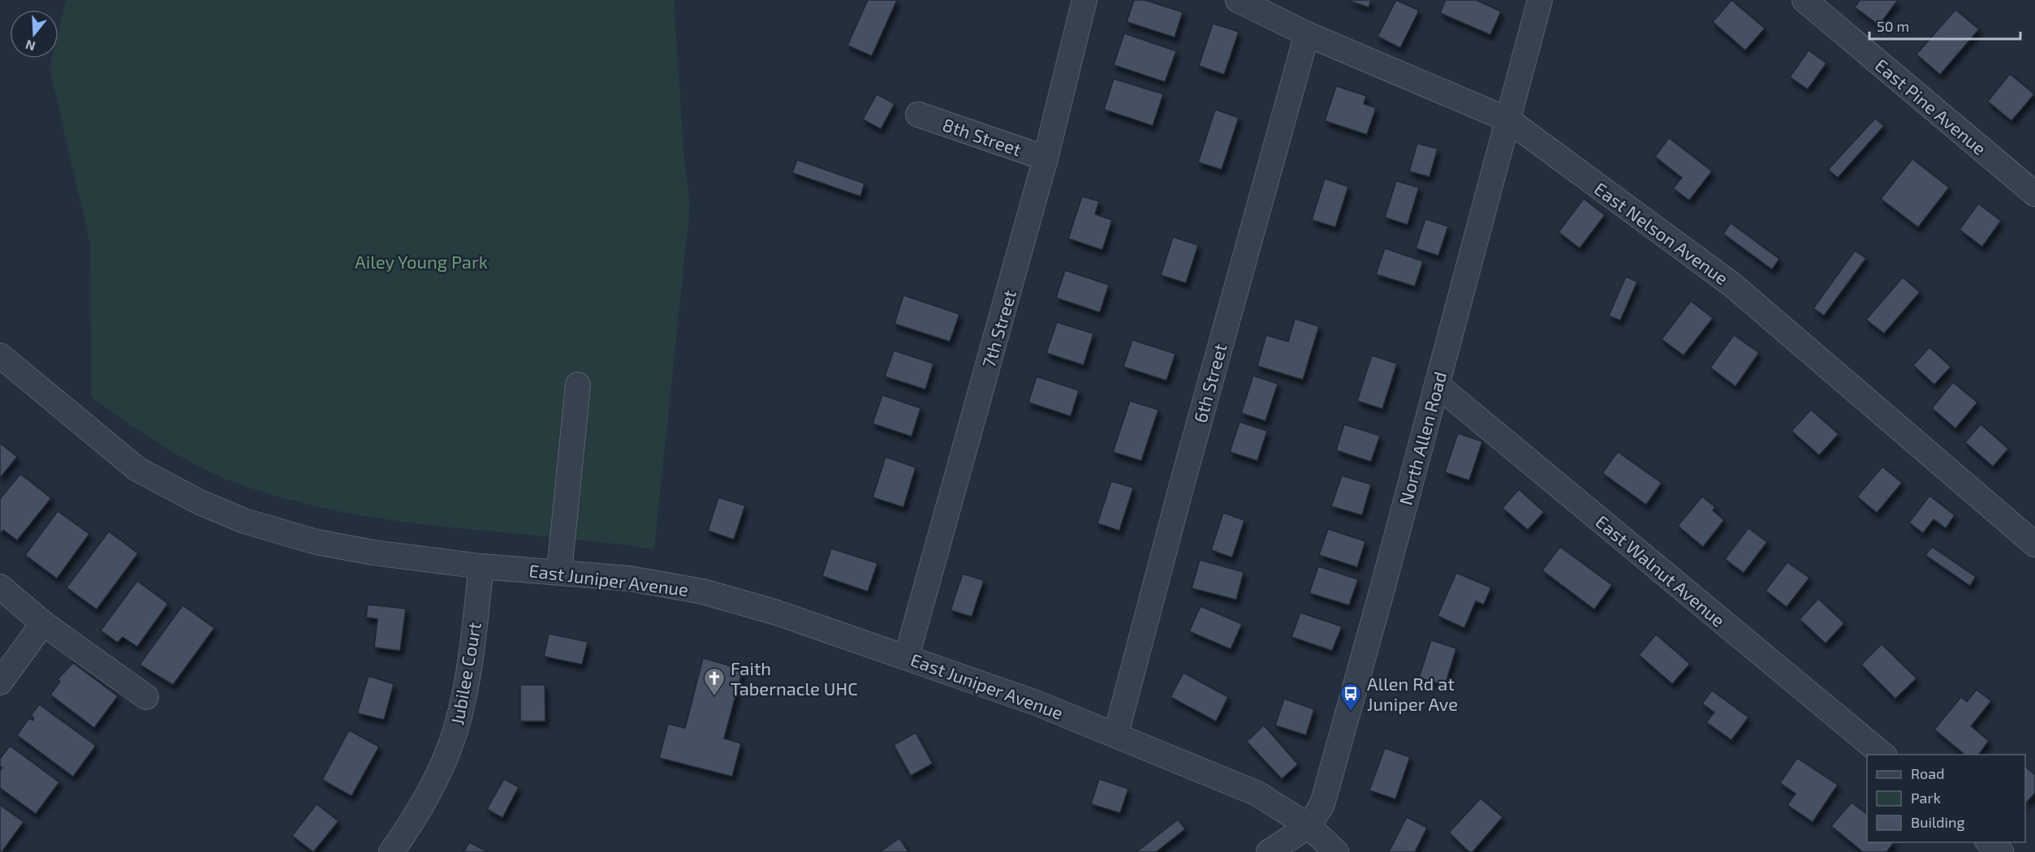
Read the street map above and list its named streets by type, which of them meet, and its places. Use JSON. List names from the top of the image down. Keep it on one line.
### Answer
{"streets":{"street":["East Pine Avenue","8th Street","East Nelson Avenue","7th Street","6th Street","North Allen Road","East Walnut Avenue","East Juniper Avenue","Jubilee Court"]},"crossings":[["8th Street","7th Street"],["East Nelson Avenue","6th Street"],["East Nelson Avenue","North Allen Road"],["7th Street","East Juniper Avenue"],["6th Street","East Juniper Avenue"],["North Allen Road","East Walnut Avenue"],["North Allen Road","East Juniper Avenue"],["East Juniper Avenue","Jubilee Court"]],"parks":["Ailey Young Park"],"places":{"church":["Faith Tabernacle UHC"],"bus stop":["Allen Rd at Juniper Ave"]},"legend":["Road","Park","Building"],"scale_bar":"50 m","north":"bottom"}
